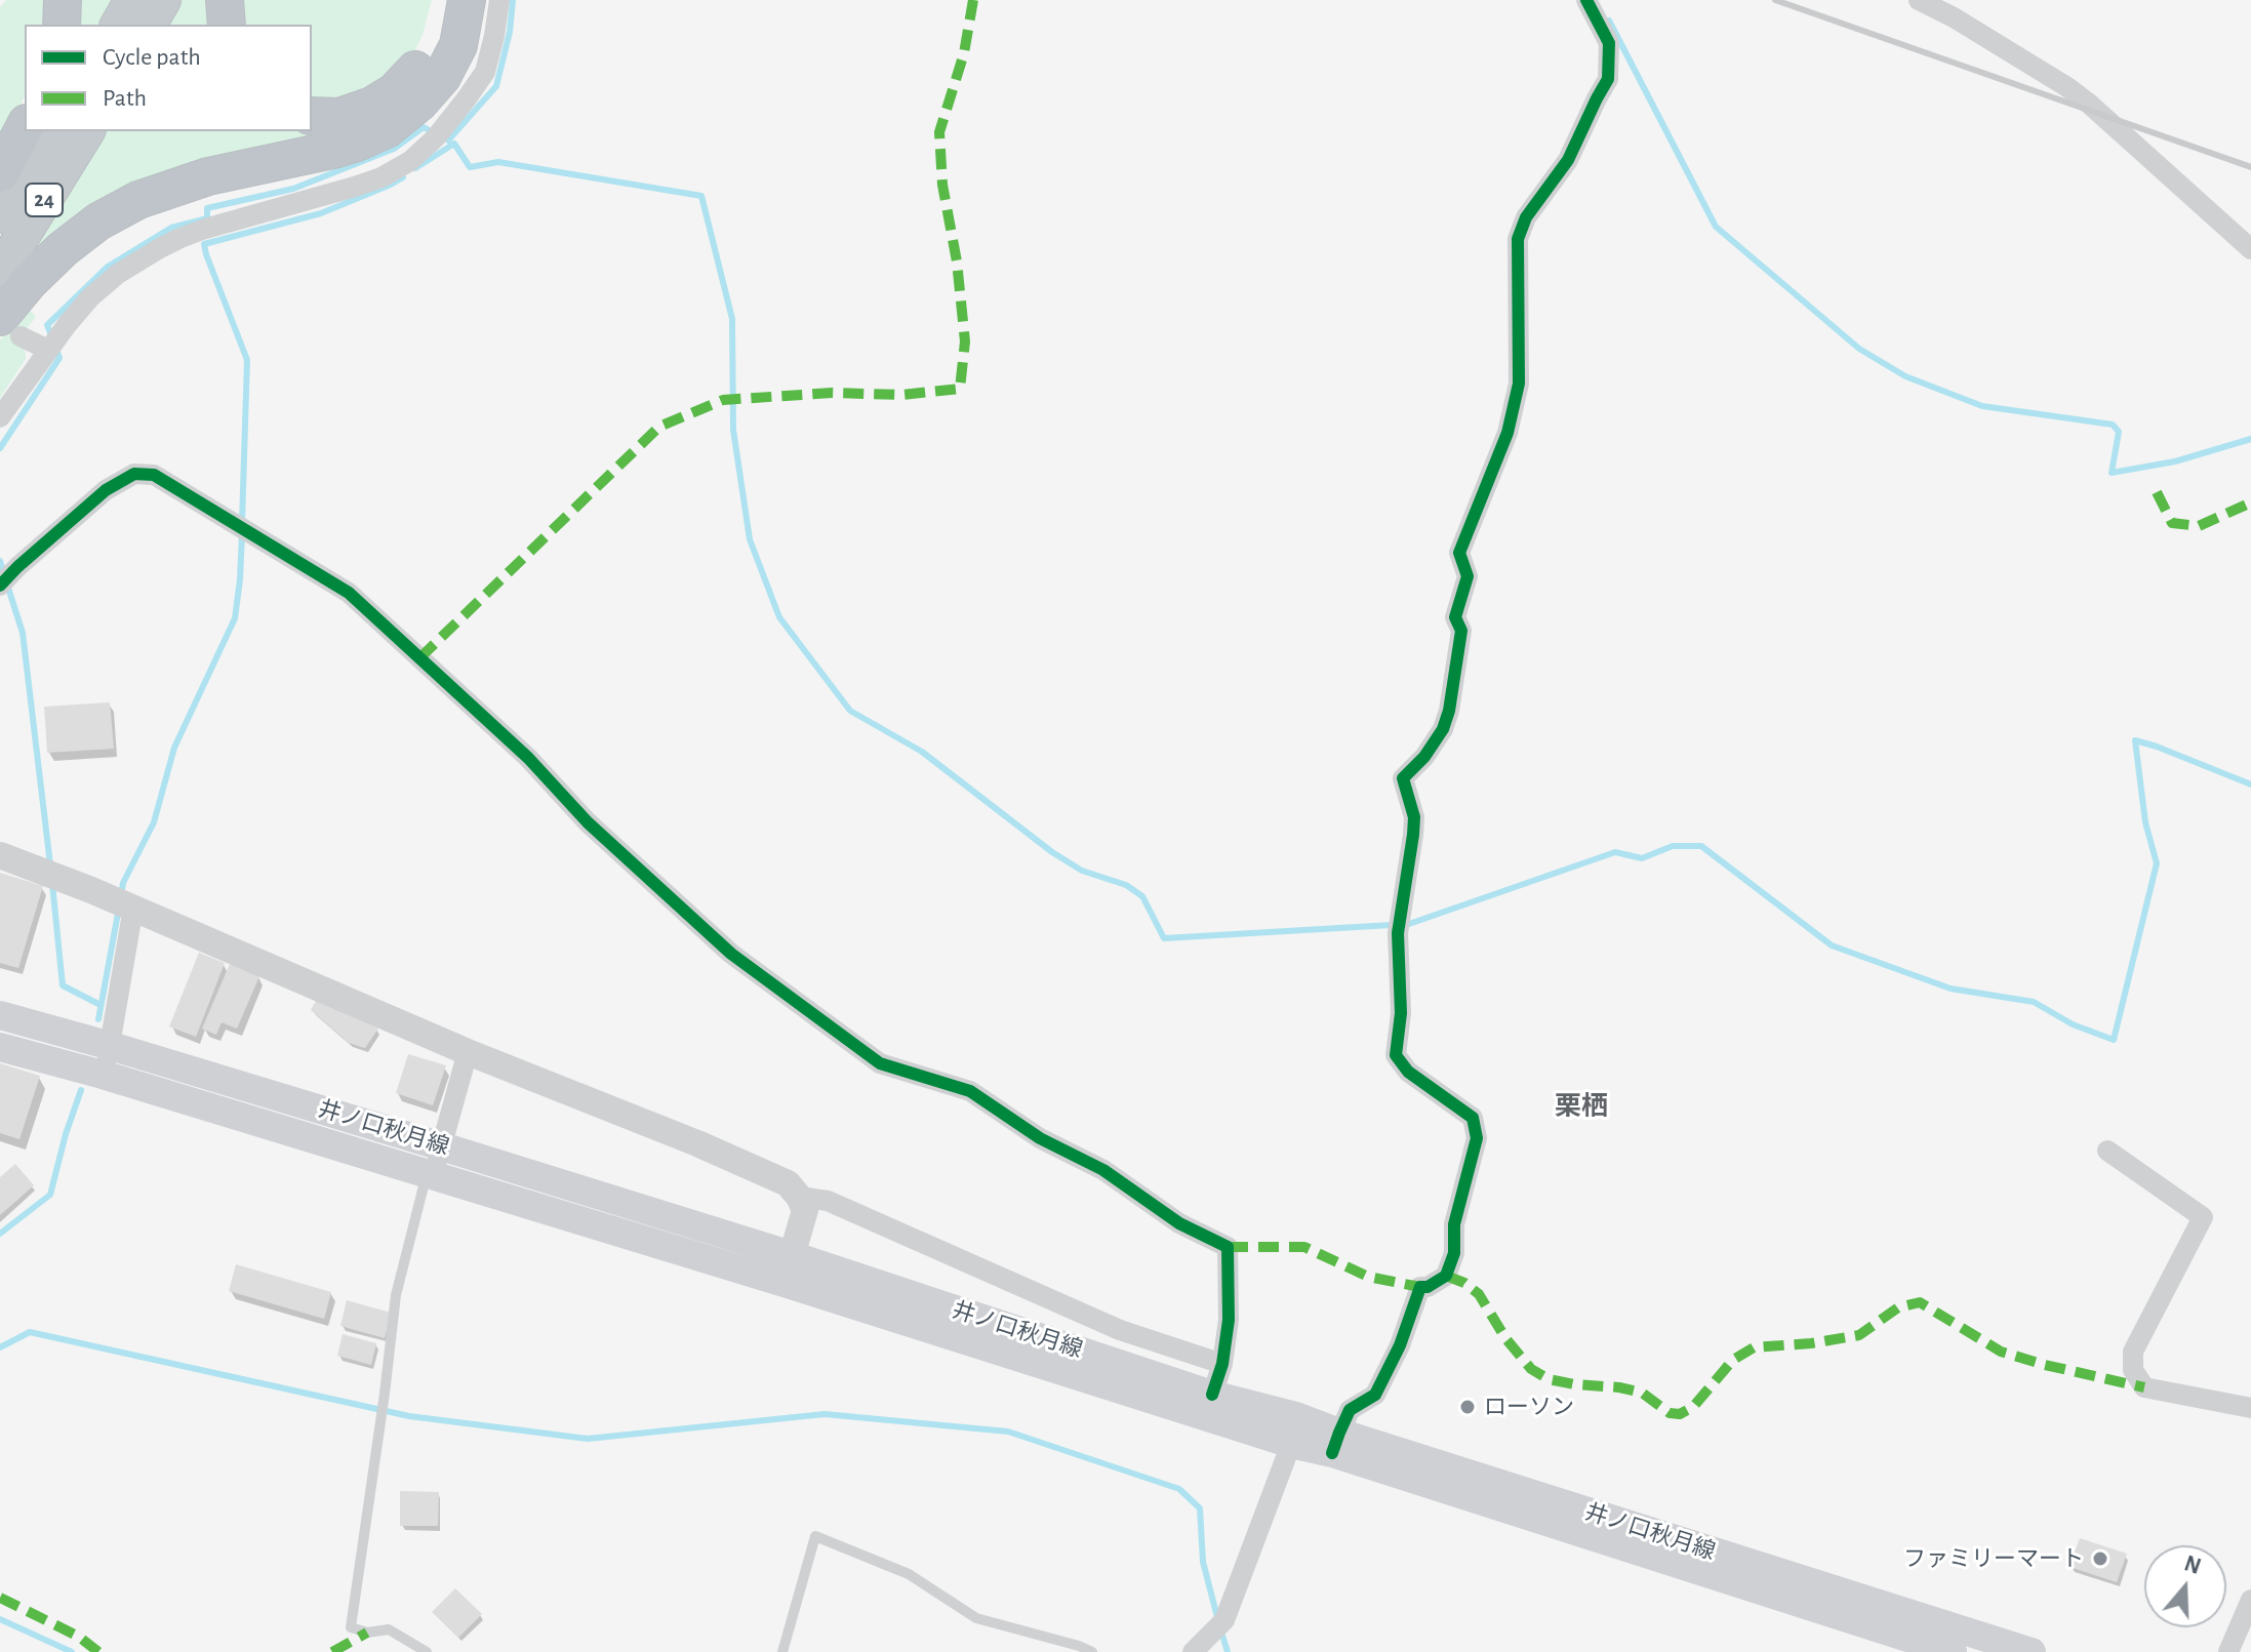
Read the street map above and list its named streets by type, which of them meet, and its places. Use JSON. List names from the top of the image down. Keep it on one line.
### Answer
{"streets":{"highway":["24"],"main road":["井ノ口秋月線"]},"districts":["栗栖"],"places":["ローソン","ファミリーマート"],"legend":["Cycle path","Path"],"north":"top"}
